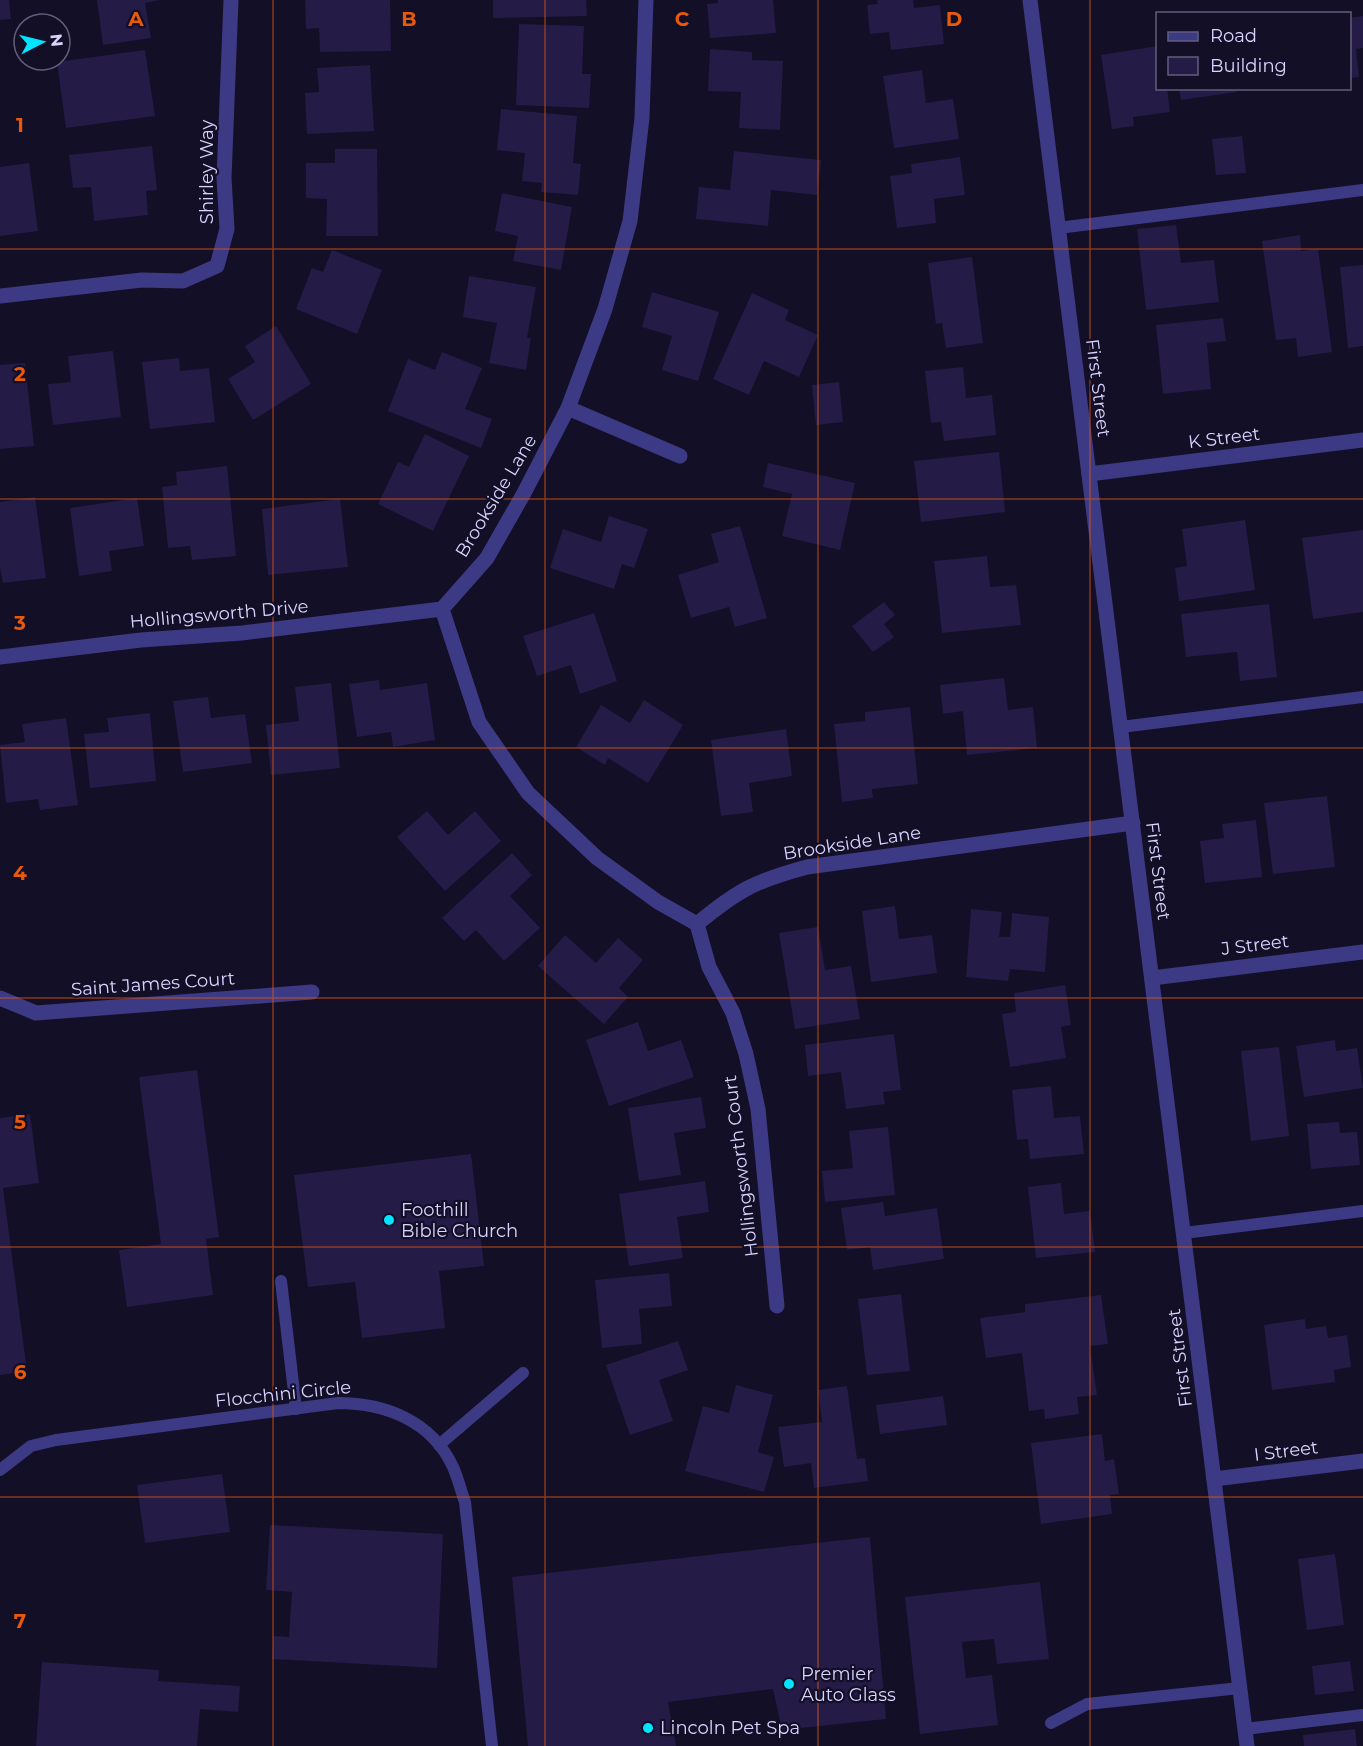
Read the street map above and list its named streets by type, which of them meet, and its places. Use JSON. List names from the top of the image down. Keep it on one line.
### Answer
{"streets":{"street":["Shirley Way","First Street","K Street","Brookside Lane","Hollingsworth Drive","J Street","Saint James Court","Hollingsworth Court","I Street"],"lane":["Flocchini Circle"]},"crossings":[["First Street","K Street"],["First Street","Brookside Lane"],["First Street","J Street"],["First Street","I Street"],["Brookside Lane","Hollingsworth Drive"],["Brookside Lane","Hollingsworth Court"]],"places":["Foothill Bible Church","Premier Auto Glass","Lincoln Pet Spa"],"legend":["Road","Building"],"north":"right","grid":{"columns":["A","B","C","D"],"rows":["1","2","3","4","5","6","7"]}}
